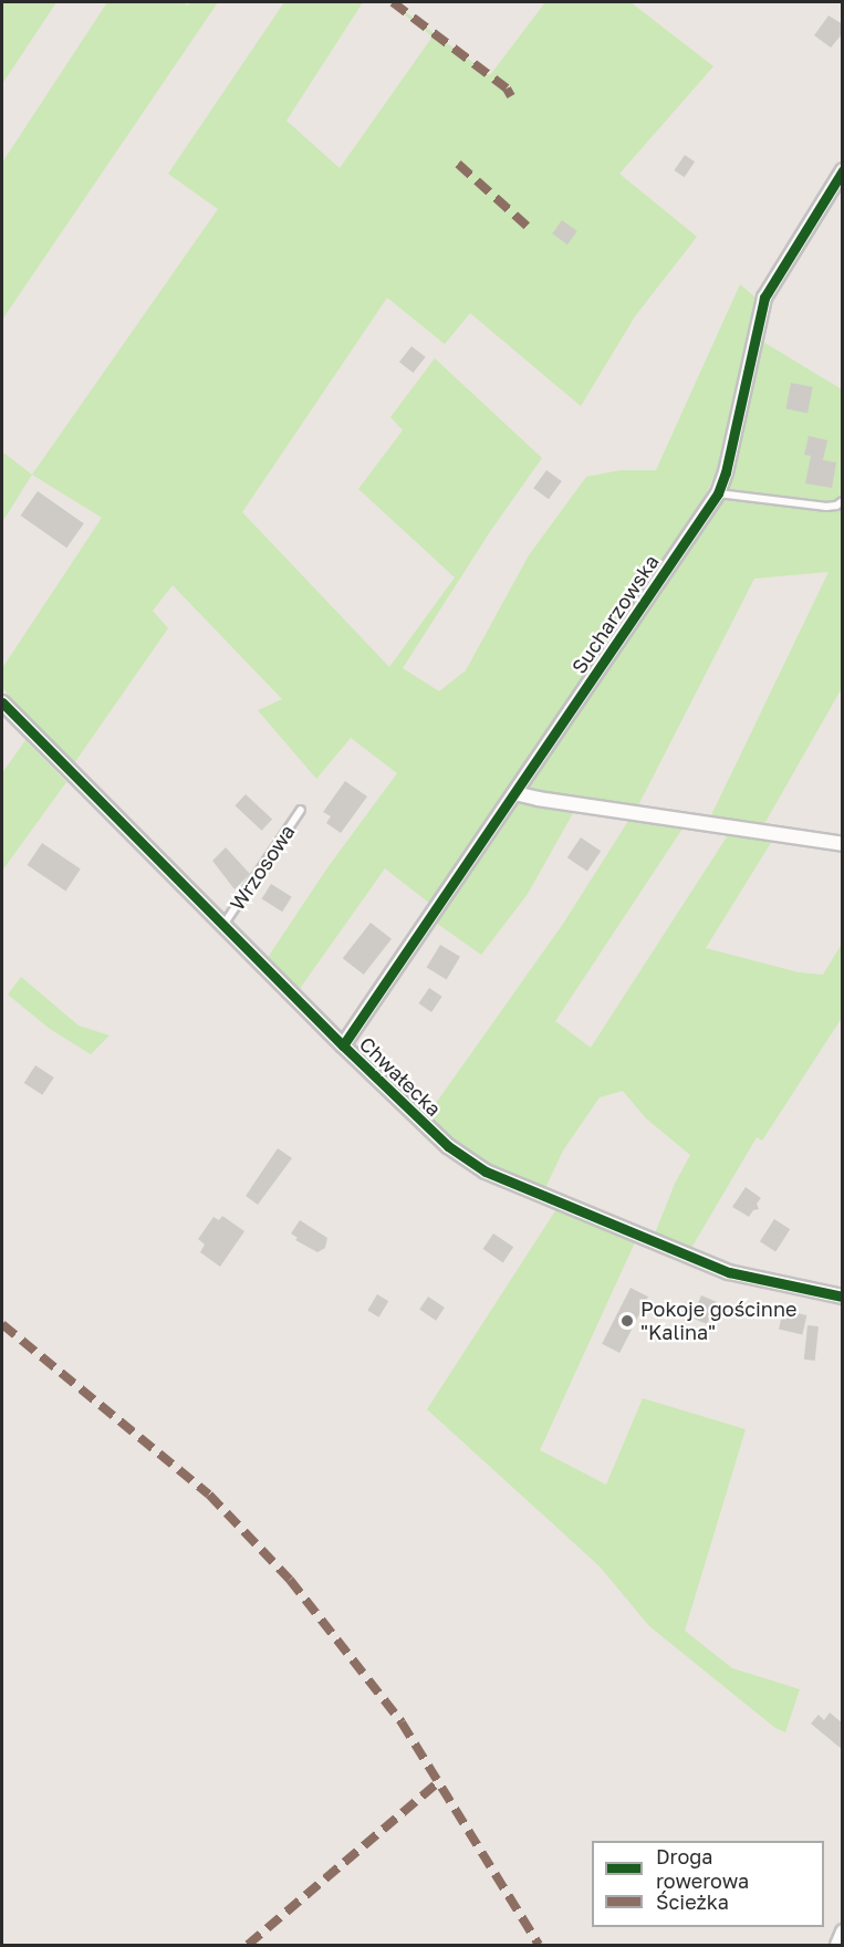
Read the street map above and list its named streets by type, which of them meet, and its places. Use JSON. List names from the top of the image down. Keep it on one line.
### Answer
{"streets":{"street":["Sucharzowska","Chwałecka"],"lane":["Wrzosowa"]},"crossings":[["Sucharzowska","Chwałecka"],["Wrzosowa","Chwałecka"]],"places":["Pokoje gościnne \"Kalina\""],"legend":["Droga rowerowa","Ścieżka"]}
